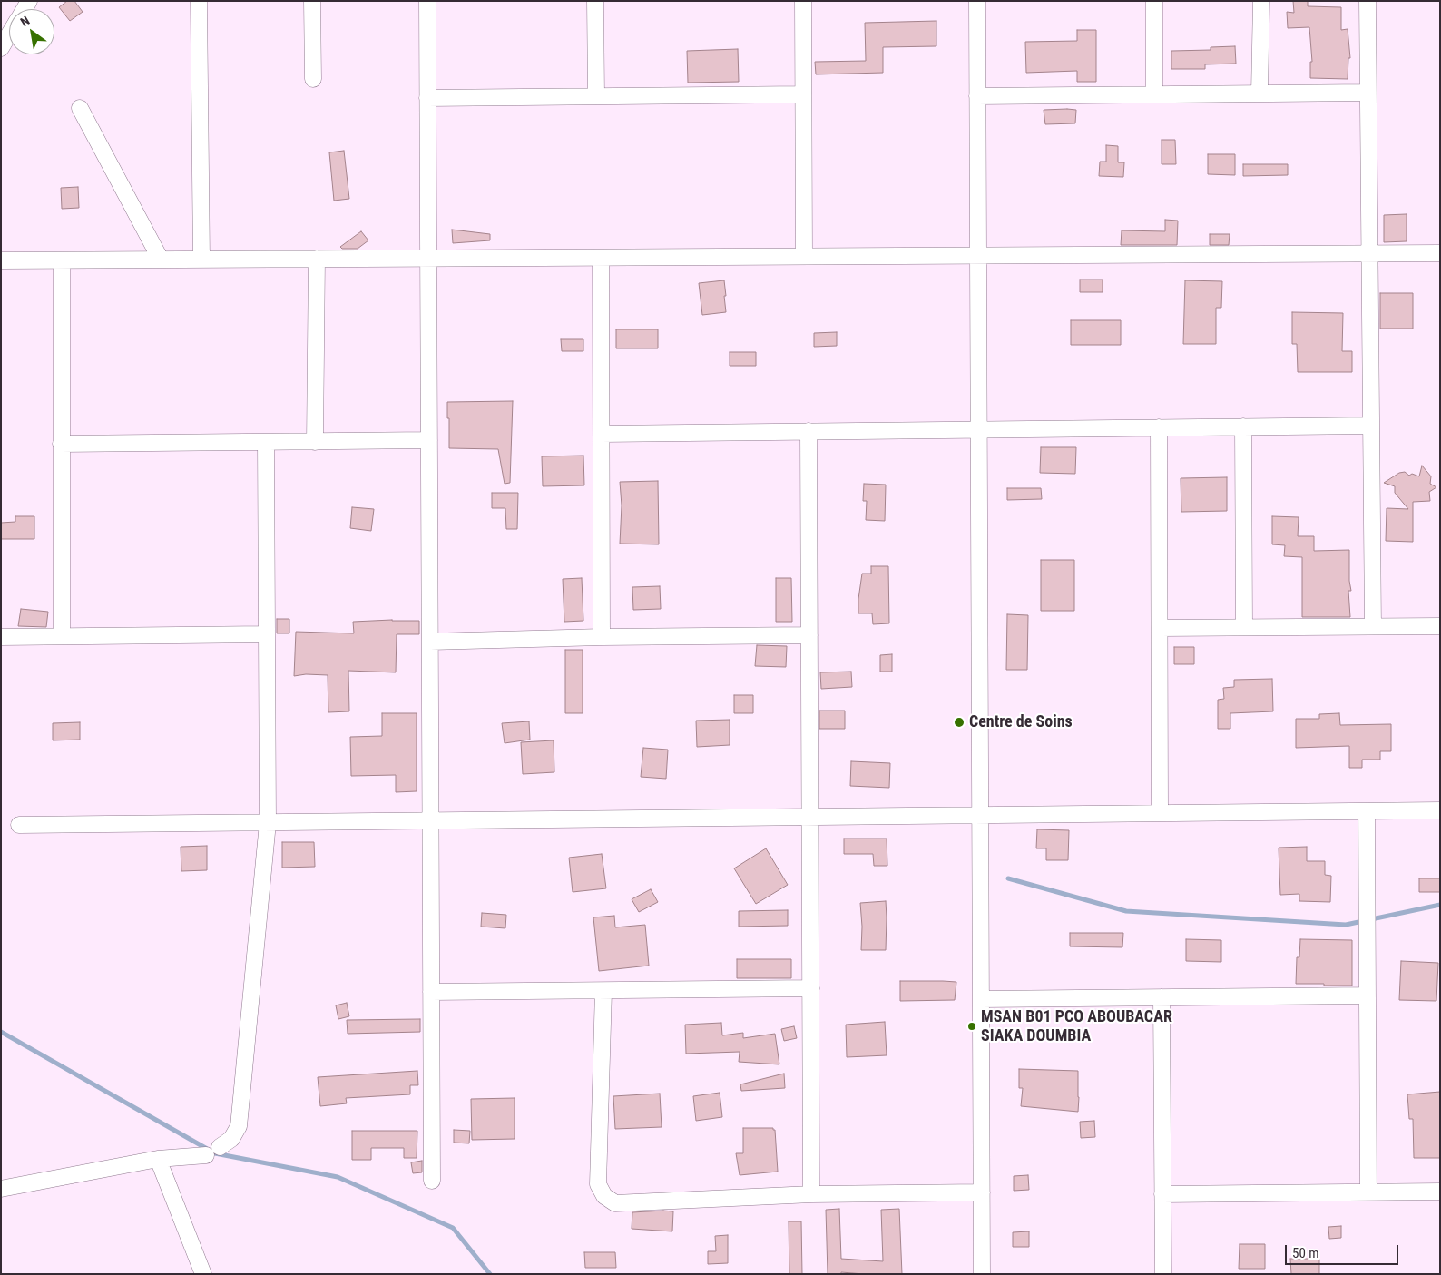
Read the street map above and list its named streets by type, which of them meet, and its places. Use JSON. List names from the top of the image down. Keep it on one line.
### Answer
{"places":["Centre de Soins","MSAN B01 PCO ABOUBACAR SIAKA DOUMBIA"],"scale_bar":"50 m","north":"top left"}
